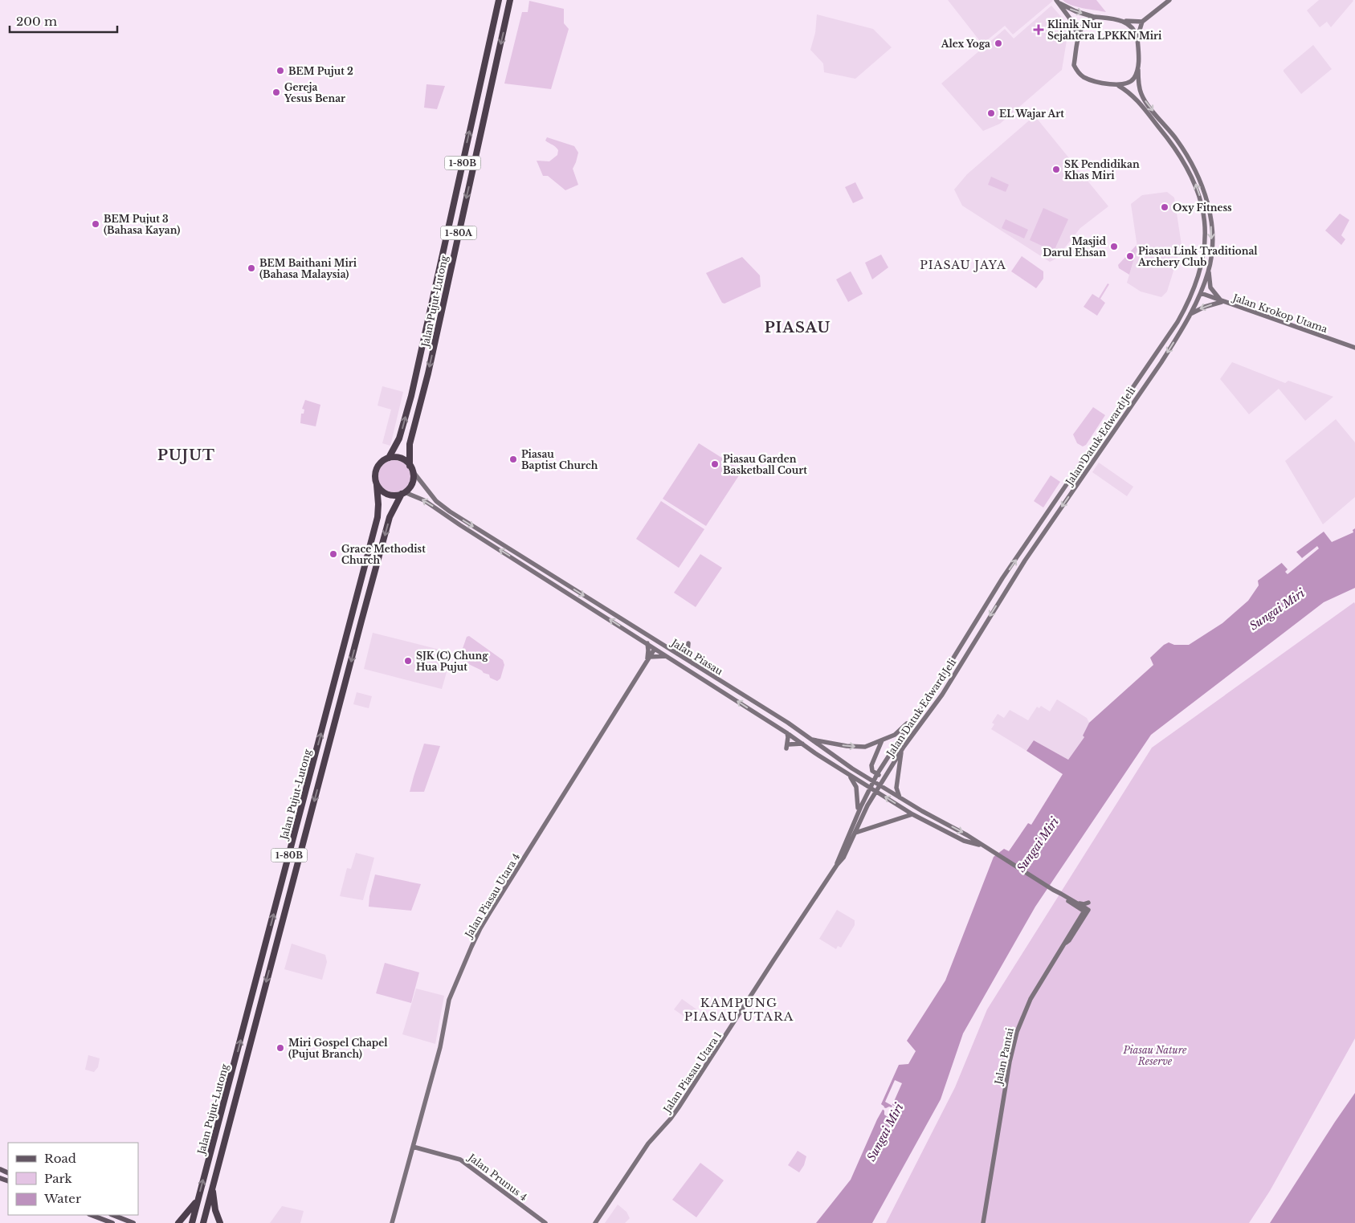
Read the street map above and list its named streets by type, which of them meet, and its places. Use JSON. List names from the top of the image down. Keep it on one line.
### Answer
{"streets":{"highway":["1-80B","1-80A","Jalan Pujut-Lutong"],"street":["Jalan Krokop Utama","Jalan Datuk Edward Jeli","Jalan Piasau","Jalan Piasau Utara 4","Jalan Pantai","Jalan Piasau Utara 1","Jalan Prunus 4"]},"crossings":[["Jalan Pujut-Lutong","Jalan Piasau"],["Jalan Krokop Utama","Jalan Datuk Edward Jeli"],["Jalan Datuk Edward Jeli","Jalan Piasau"],["Jalan Datuk Edward Jeli","Jalan Piasau Utara 1"],["Jalan Piasau","Jalan Piasau Utara 4"],["Jalan Piasau","Jalan Piasau Utara 1"],["Jalan Piasau Utara 4","Jalan Prunus 4"]],"districts":["PIASAU JAYA","PIASAU","PUJUT","KAMPUNG PIASAU UTARA"],"water":["Sungai Miri"],"parks":["Piasau Nature Reserve"],"places":{"health":["Klinik Nur Sejahtera LPKKN Miri"],"other":["Alex Yoga","BEM Pujut 2","Gereja Yesus Benar","EL Wajar Art","SK Pendidikan Khas Miri","Oxy Fitness","BEM Pujut 3 (Bahasa Kayan)","Masjid Darul Ehsan","Piasau Link Traditional Archery Club","BEM Baithani Miri (Bahasa Malaysia)","Piasau Baptist Church","Piasau Garden Basketball Court","Grace Methodist Church","SJK (C) Chung Hua Pujut","Miri Gospel Chapel (Pujut Branch)"]},"legend":["Road","Park","Water"],"scale_bar":"200 m"}
